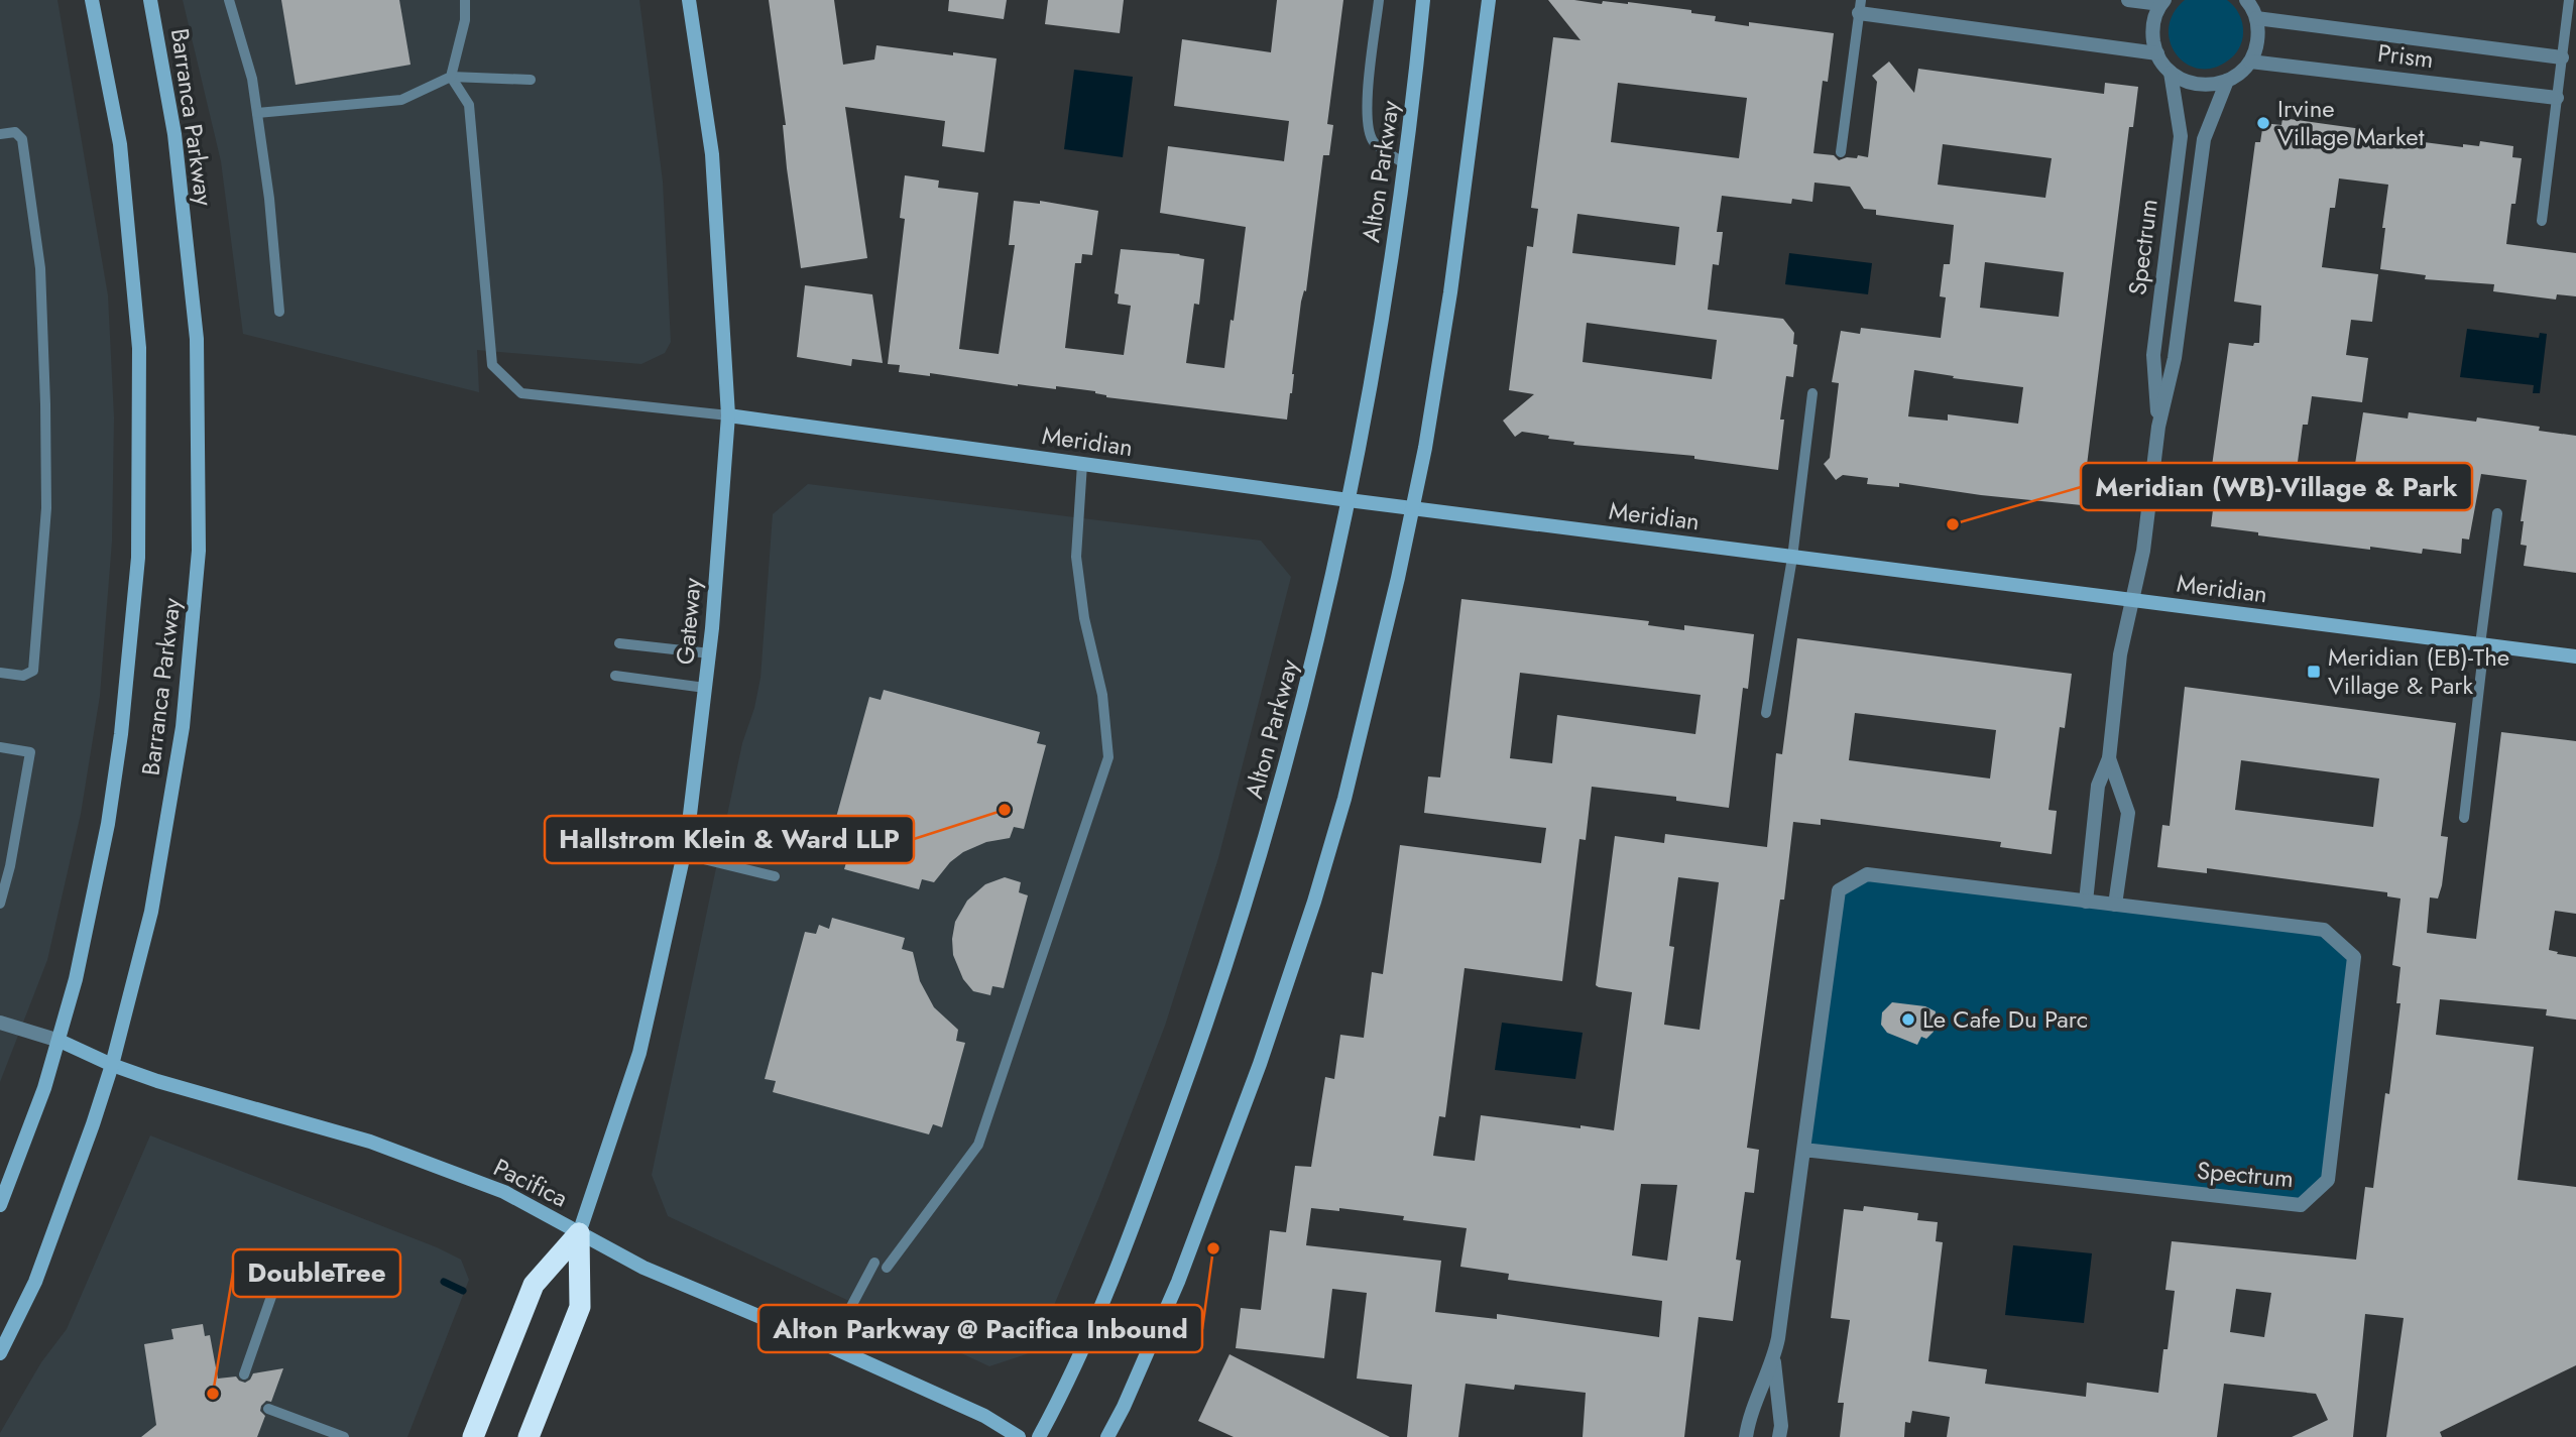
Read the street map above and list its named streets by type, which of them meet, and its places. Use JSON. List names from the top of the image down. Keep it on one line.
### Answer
{"streets":{"main road":["Barranca Parkway","Alton Parkway","Meridian","Gateway","Pacifica"],"street":["Prism","Spectrum"]},"crossings":[["Barranca Parkway","Pacifica"],["Alton Parkway","Meridian"],["Spectrum","Meridian"],["Meridian","Gateway"],["Gateway","Pacifica"]],"places":{"other":["Irvine Village Market","Meridian (WB)-Village & Park","Hallstrom Klein & Ward LLP","Le Cafe Du Parc","Alton Parkway @ Pacifica Inbound","DoubleTree"],"transit":["Meridian (EB)-The Village & Park"]}}
